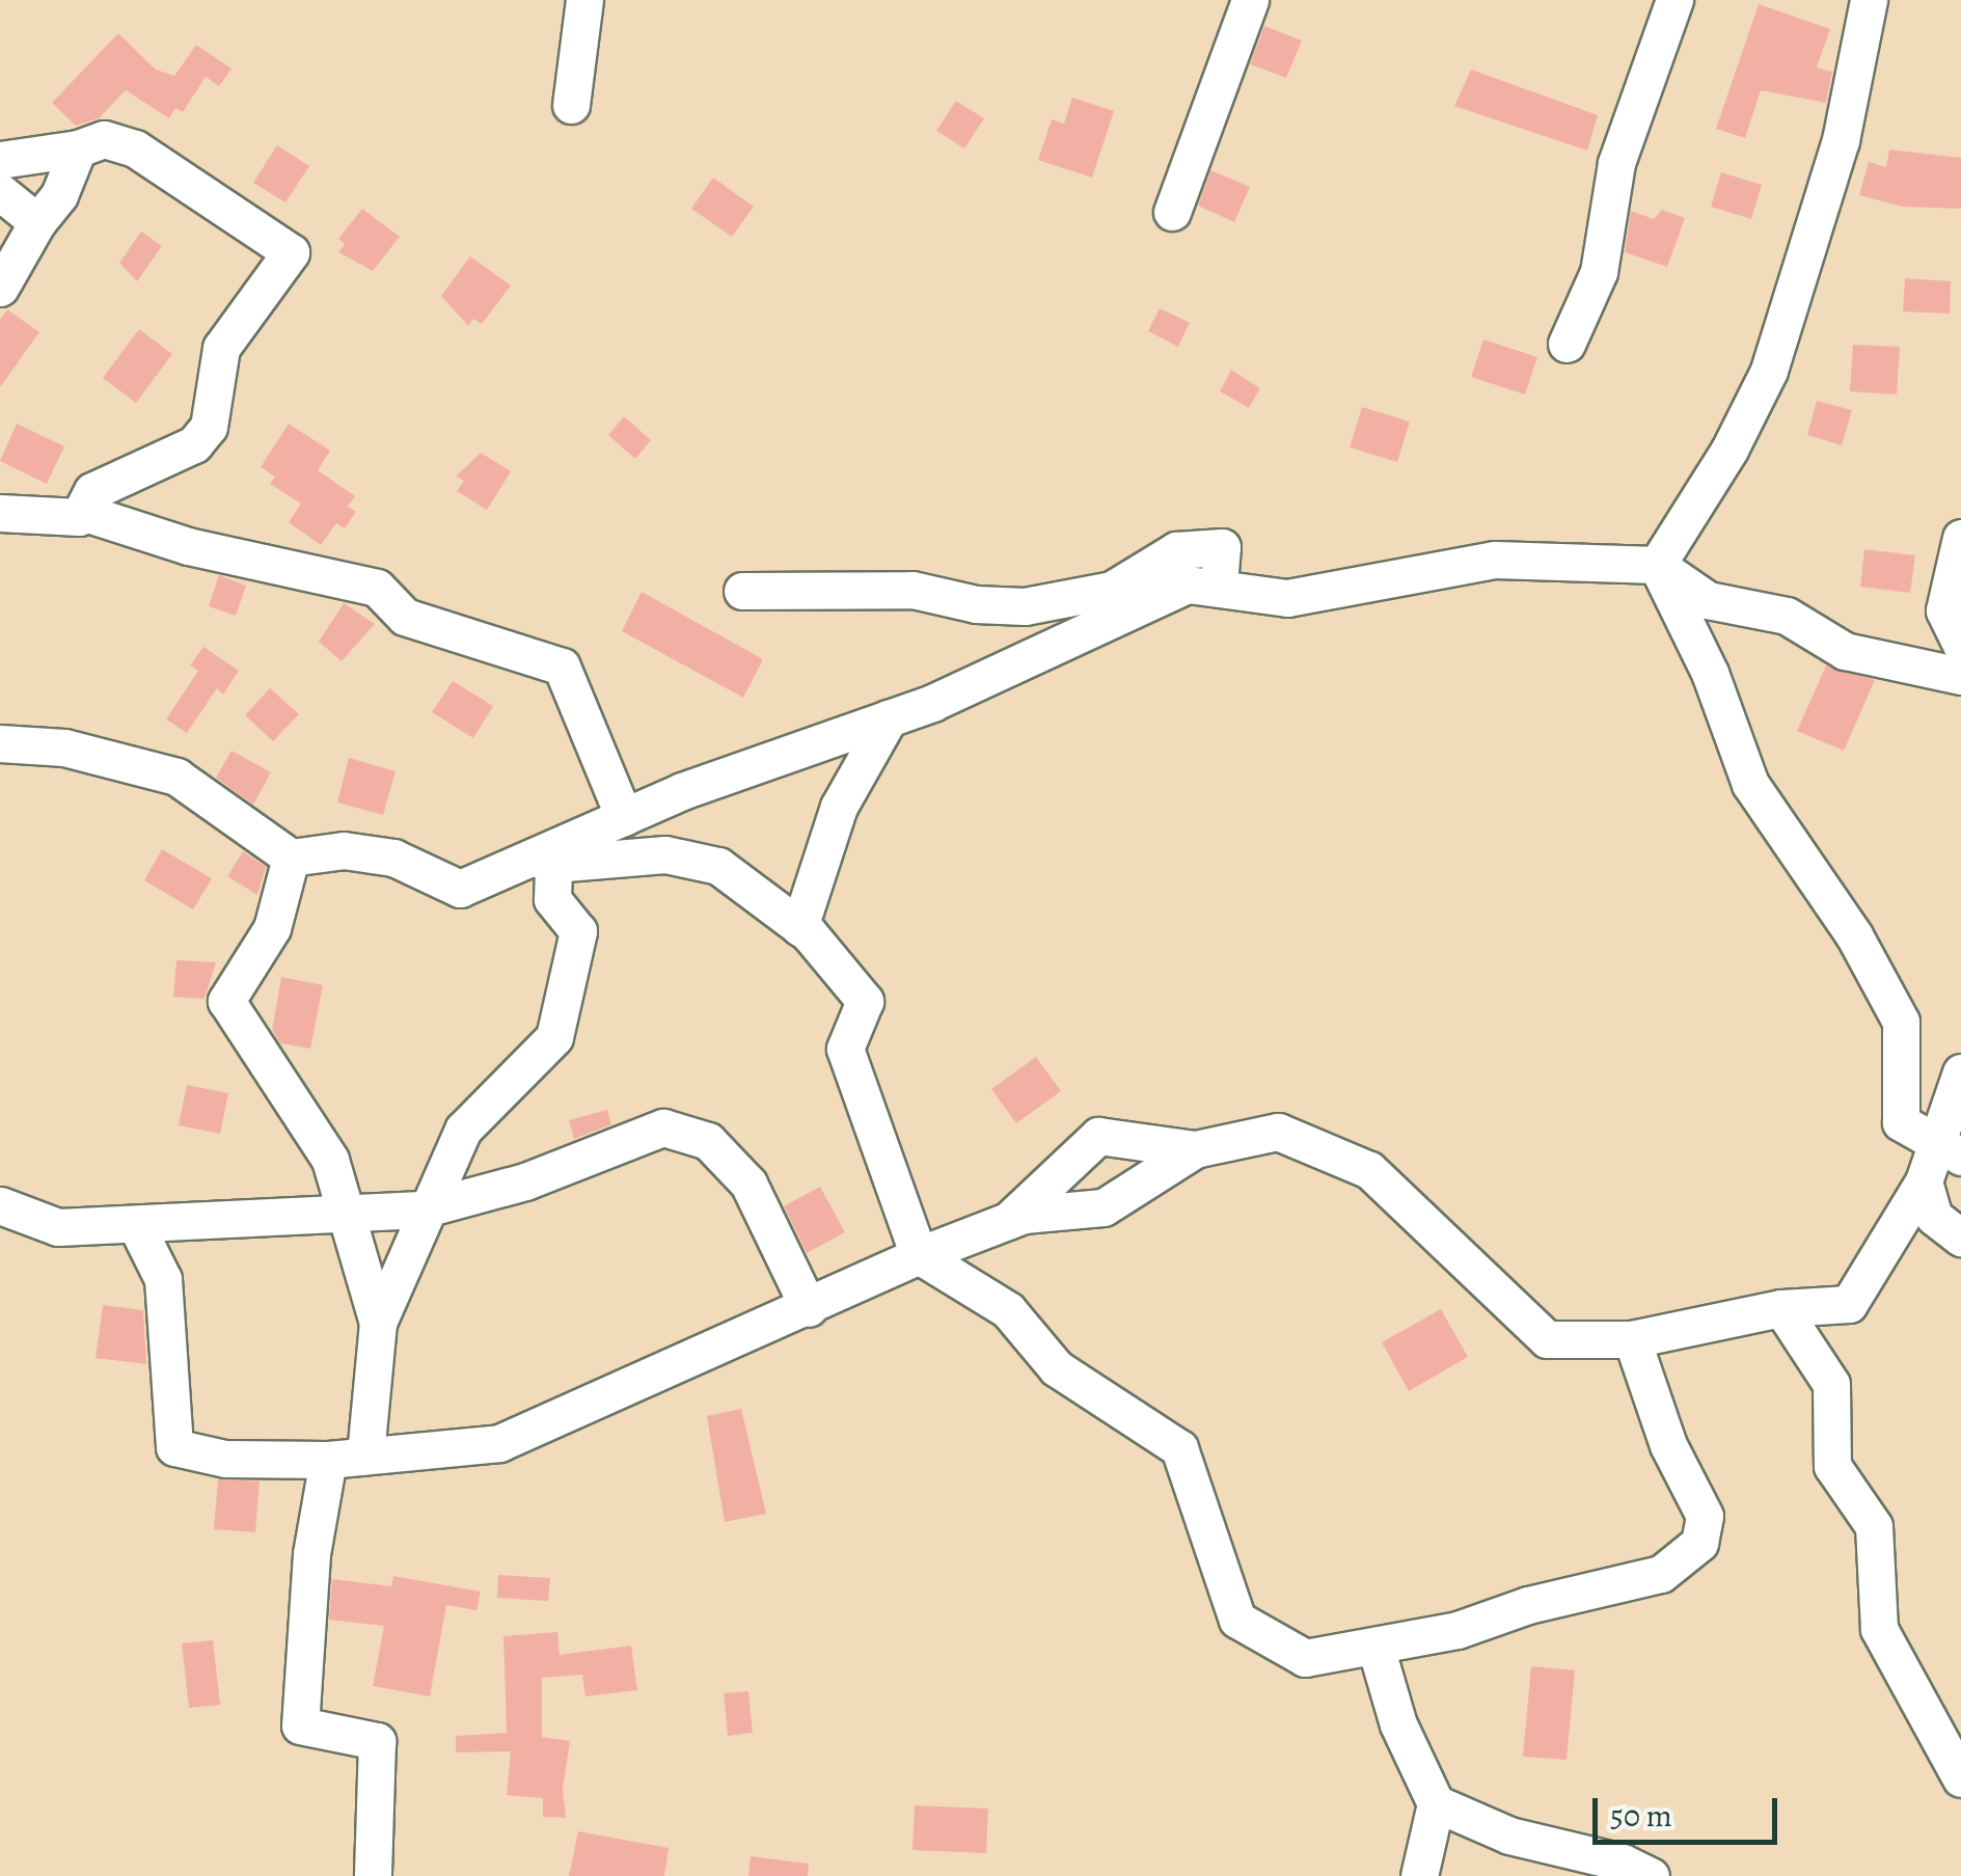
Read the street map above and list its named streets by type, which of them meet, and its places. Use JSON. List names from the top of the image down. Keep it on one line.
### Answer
{"scale_bar":"50 m"}
